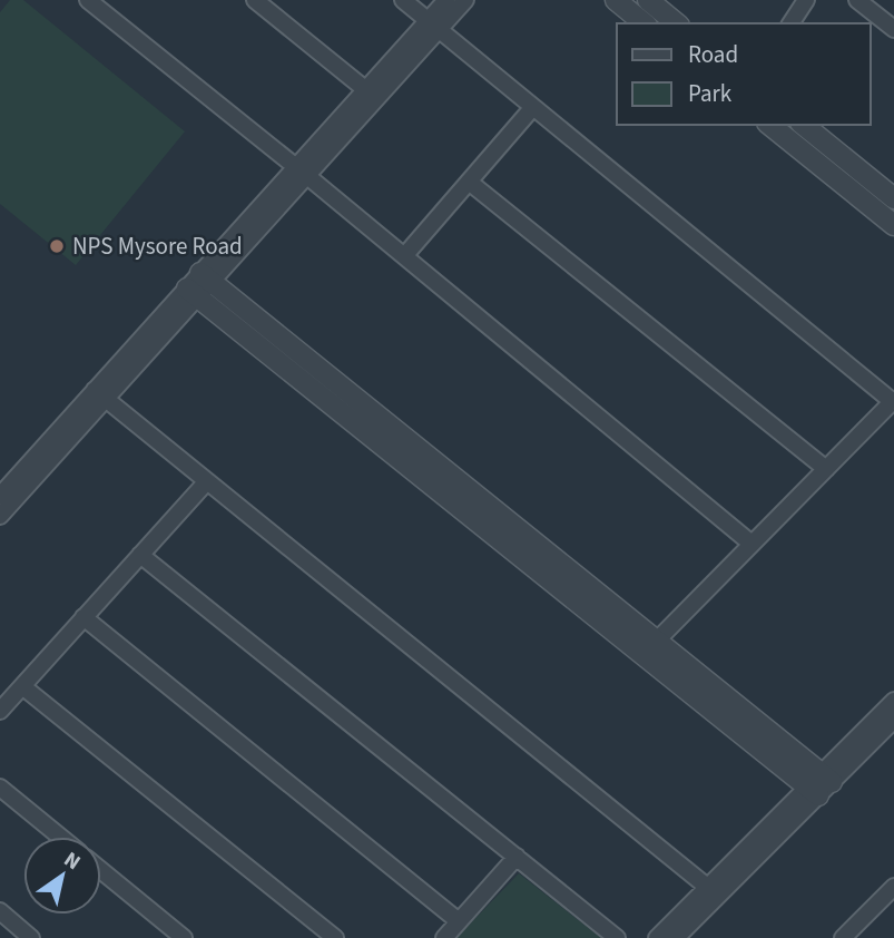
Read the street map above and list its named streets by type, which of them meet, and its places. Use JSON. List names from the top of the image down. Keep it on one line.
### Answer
{"places":["NPS Mysore Road"],"legend":["Road","Park"],"north":"top right"}
